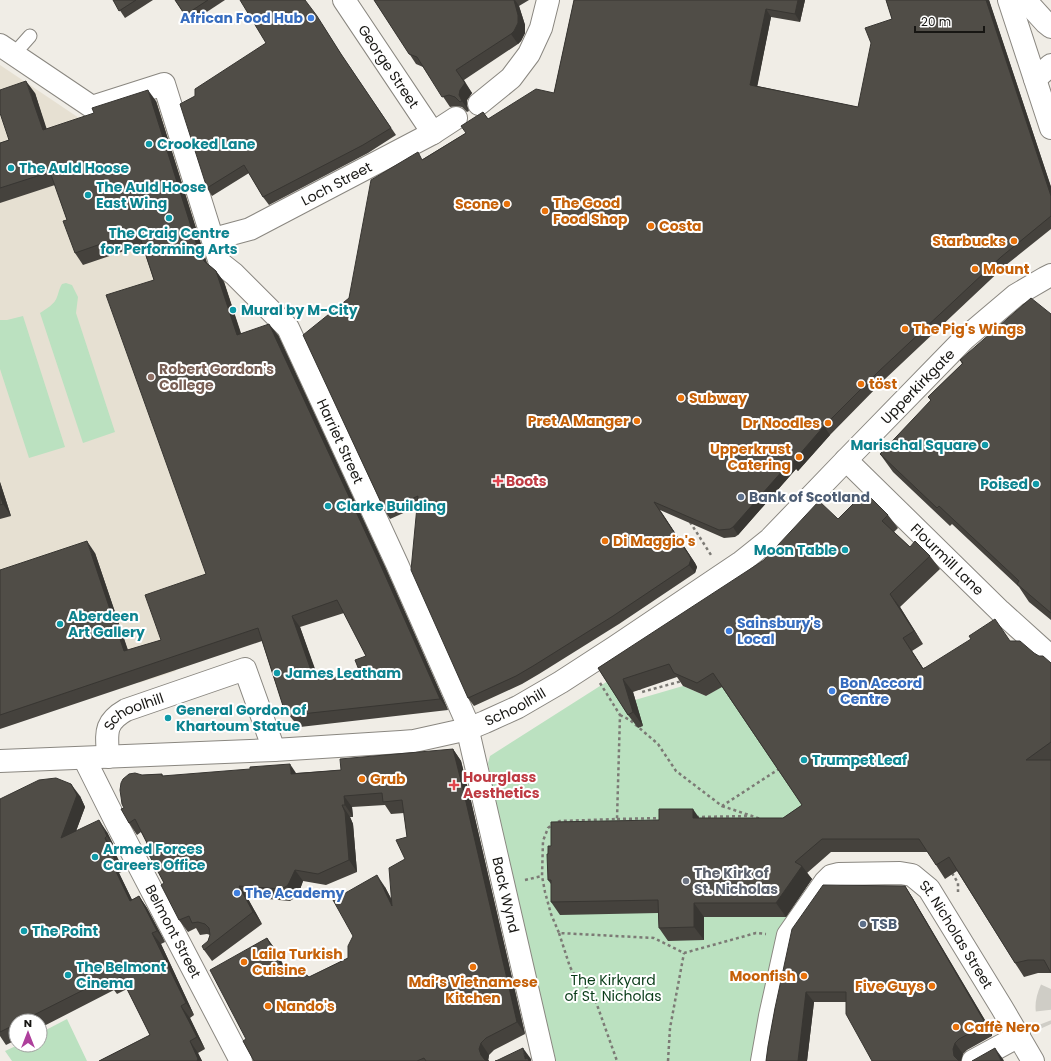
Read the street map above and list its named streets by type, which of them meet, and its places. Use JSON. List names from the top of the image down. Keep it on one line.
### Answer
{"streets":{"street":["George Street","Loch Street","Upperkirkgate","Harriet Street","Flourmill Lane","Schoolhill","Back Wynd","Belmont Street","St. Nicholas Street"]},"crossings":[["George Street","Loch Street"],["Loch Street","Harriet Street"],["Upperkirkgate","Flourmill Lane"],["Upperkirkgate","Schoolhill"],["Harriet Street","Schoolhill"],["Harriet Street","Back Wynd"],["Schoolhill","Back Wynd"],["Schoolhill","Belmont Street"]],"parks":["The Kirkyard of St. Nicholas"],"places":{"other":["African Food Hub","Crooked Lane","The Auld Hoose","The Auld Hoose East Wing","Scone","The Good Food Shop","The Craig Centre for Performing Arts","Costa","Starbucks","Mount","Mural by M-City","The Pig's Wings","Robert Gordon's College","töst","Subway","Pret A Manger","Dr Noodles","Marischal Square","Upperkrust Catering","Poised","Bank of Scotland","Clarke Building","Di Maggio's","Moon Table","Aberdeen Art Gallery","Sainsbury's Local","James Leatham","Bon Accord Centre","General Gordon of Khartoum Statue","Trumpet Leaf","Grub","Armed Forces Careers Office","The Kirk of St. Nicholas","The Academy","TSB","The Point","Laila Turkish Cuisine","Mai’s Vietnamese Kitchen","The Belmont Cinema","Moonfish","Five Guys","Nando's","Caffè Nero"],"health":["Boots","Hourglass Aesthetics"]},"scale_bar":"20 m","north":"top"}
